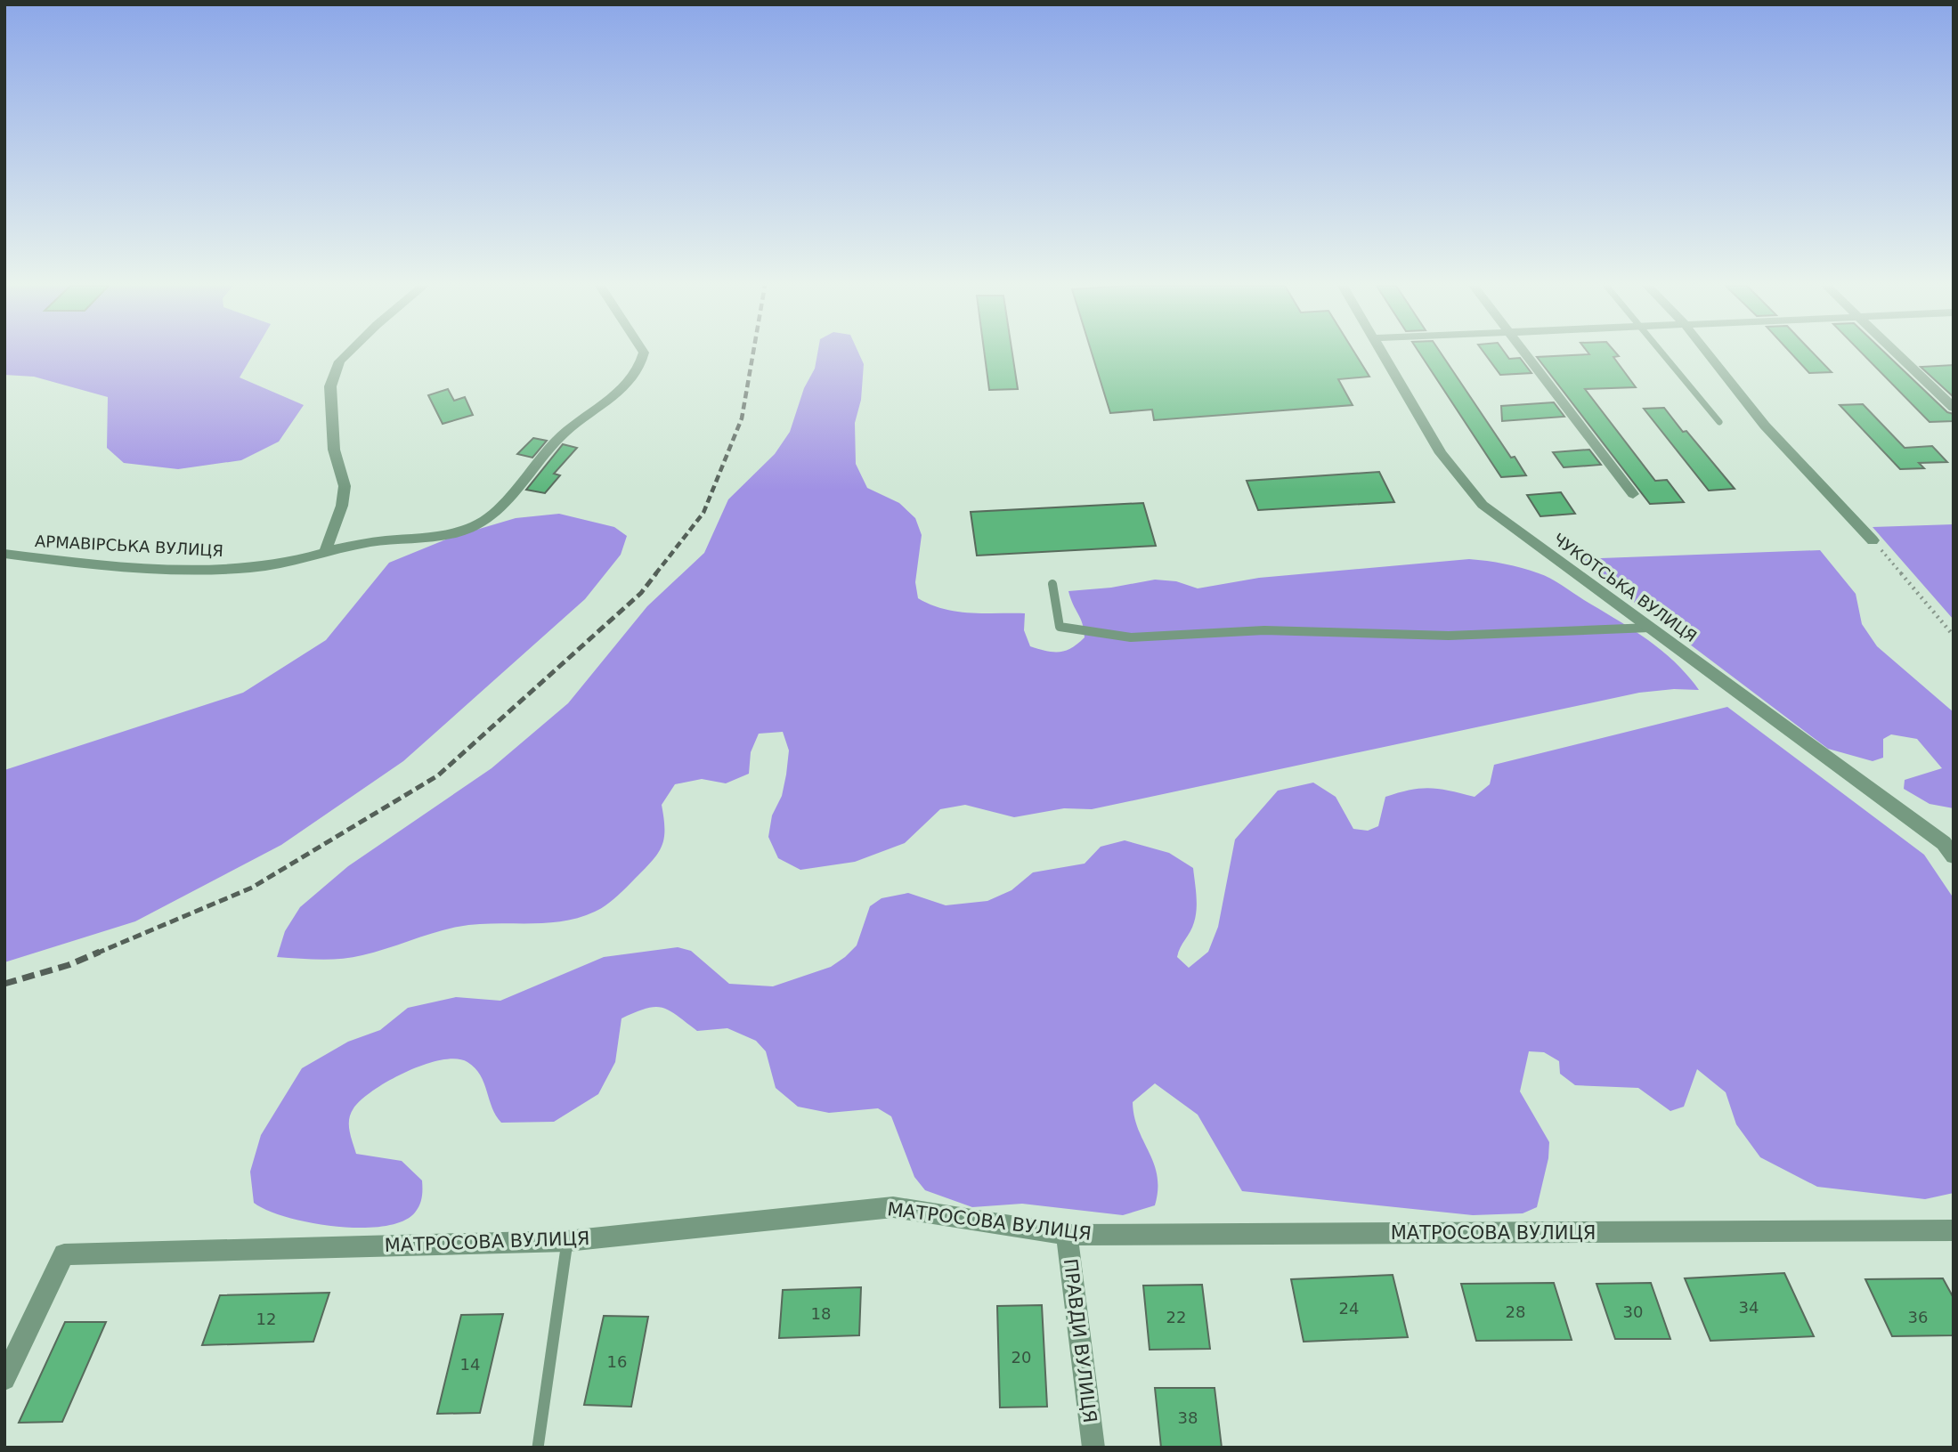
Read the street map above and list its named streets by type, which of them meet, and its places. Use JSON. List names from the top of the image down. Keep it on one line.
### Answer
{"streets":{"street":["АРМАВІРСЬКА ВУЛИЦЯ","ЧУКОТСЬКА ВУЛИЦЯ","МАТРОСОВА ВУЛИЦЯ","ПРАВДИ ВУЛИЦЯ"]},"crossings":[["МАТРОСОВА ВУЛИЦЯ","ПРАВДИ ВУЛИЦЯ"]],"house_numbers":["34","24","28","30","18","22","36","12","20","16","14","38"]}
